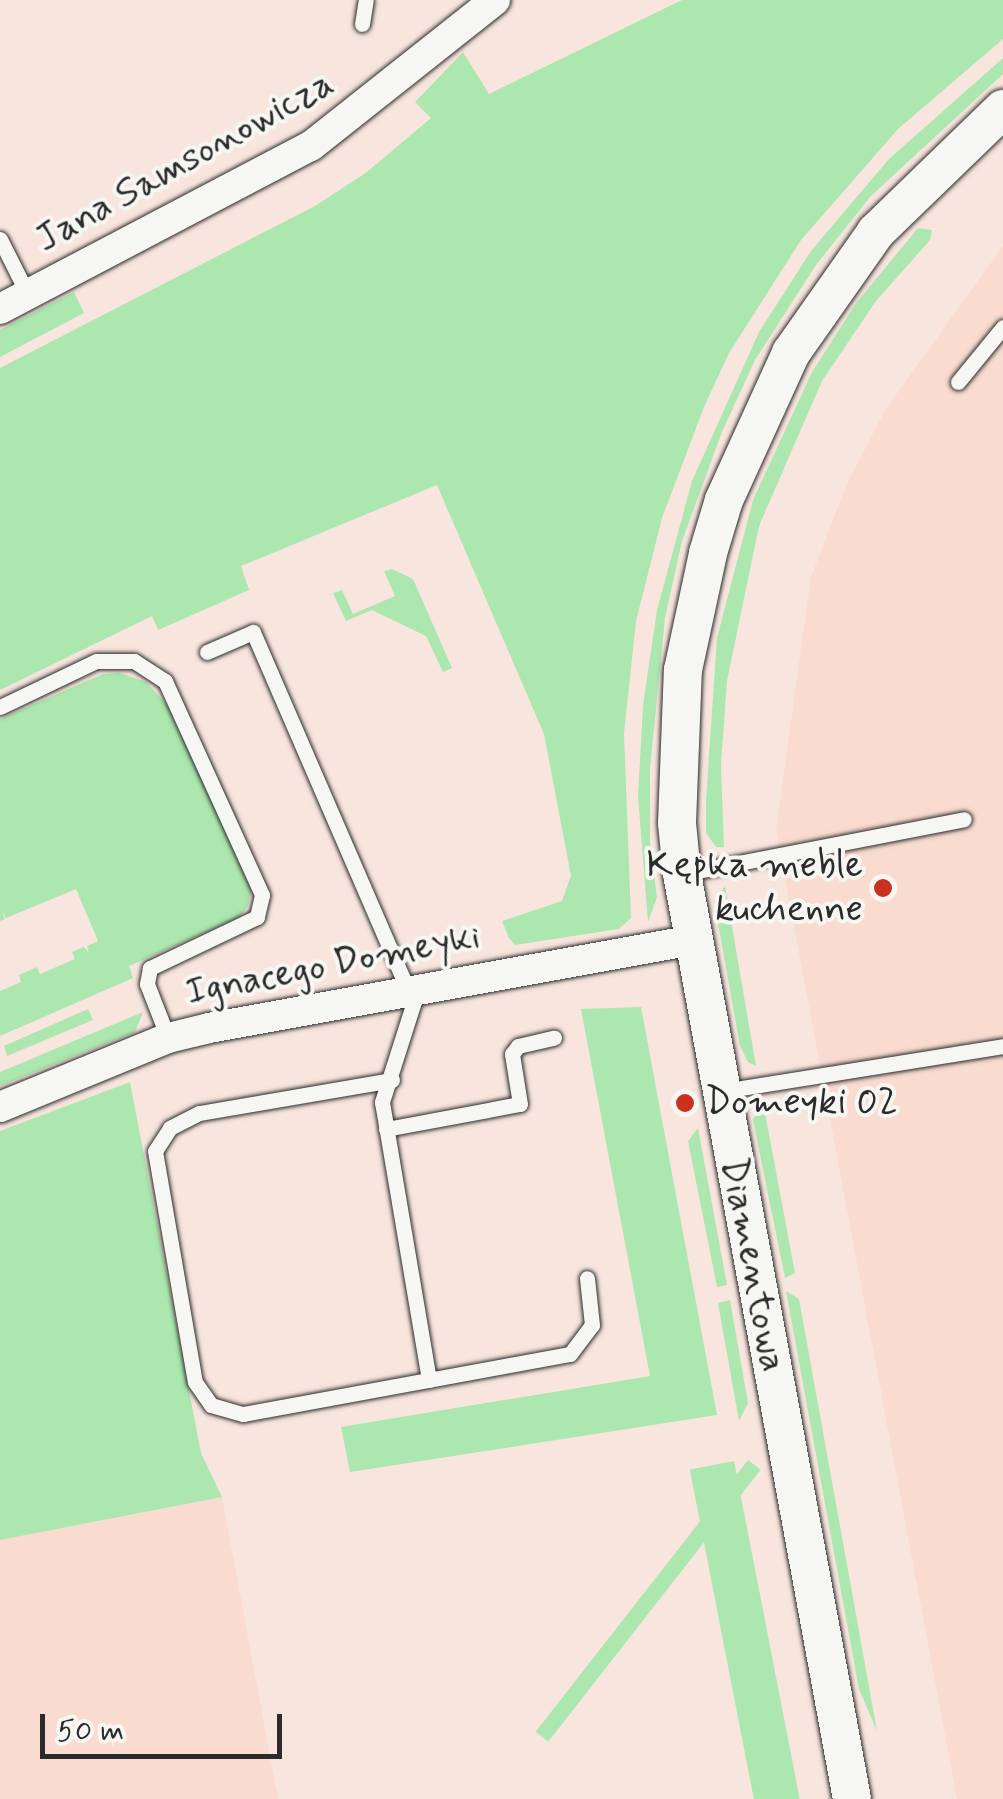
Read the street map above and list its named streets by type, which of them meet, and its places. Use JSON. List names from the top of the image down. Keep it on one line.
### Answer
{"streets":{"street":["Jana Samsonowicza","Ignacego Domeyki","Diamentowa"]},"crossings":[["Ignacego Domeyki","Diamentowa"]],"places":["Kępka meble kuchenne","Domeyki 02"],"scale_bar":"50 m"}
